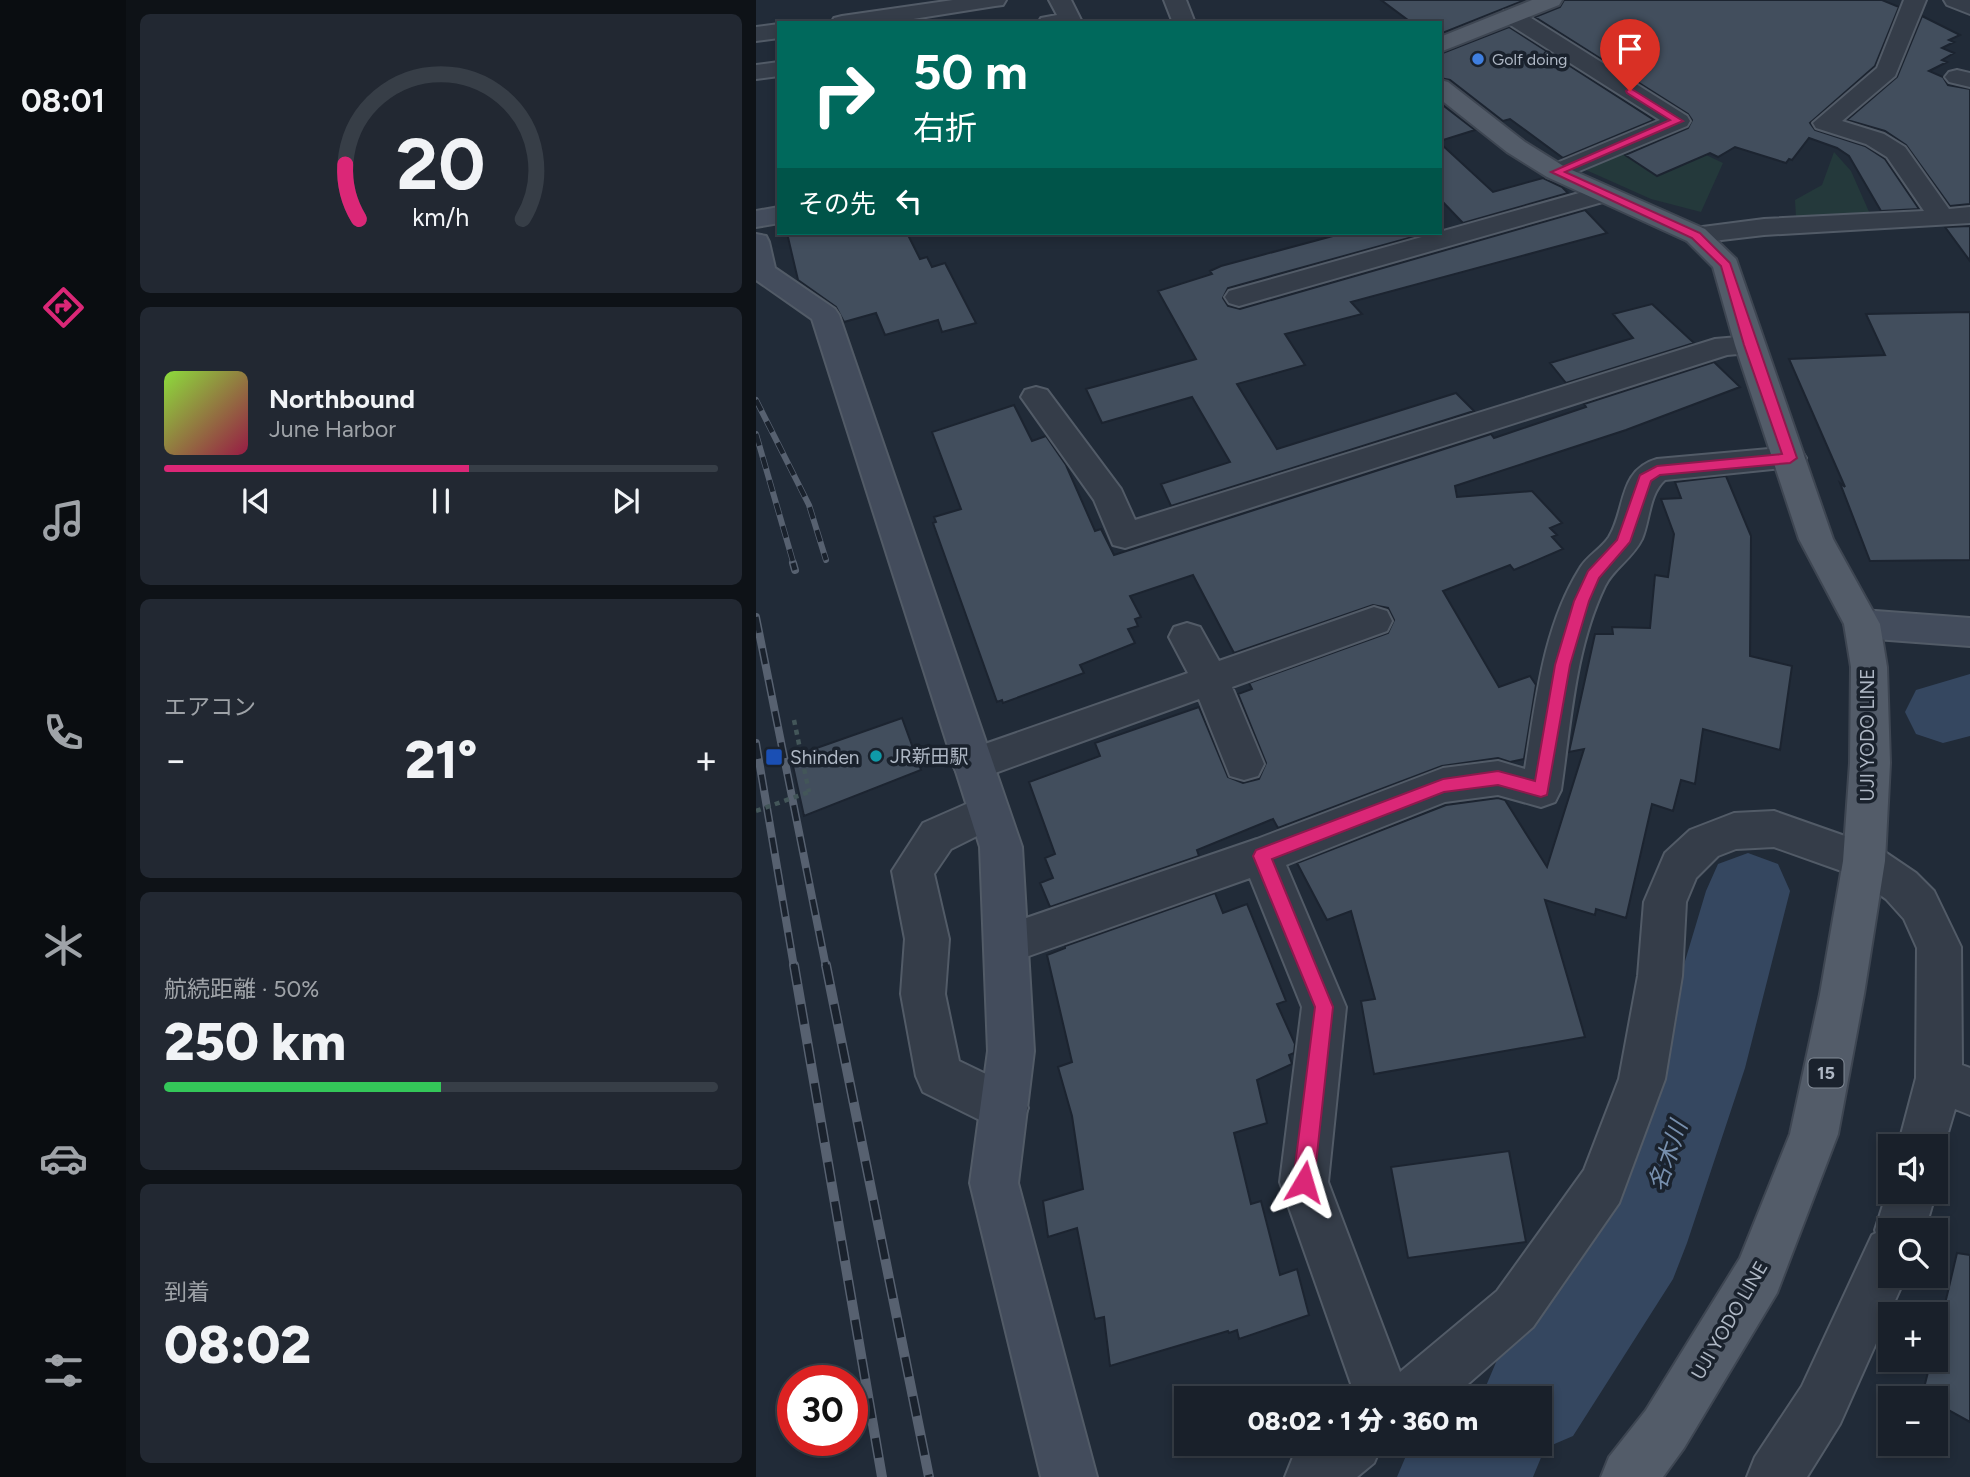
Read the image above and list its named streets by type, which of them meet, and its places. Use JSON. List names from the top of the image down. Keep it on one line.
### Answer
{"streets":{"main road":["UJI YODO LINE","15"]},"water":["名木川"],"places":{"other":["Golf doing","JR新田駅"],"transit":["Shinden"]},"page":{"tabs":"08:01","turn":["50 m","右折"],"then":"その先","song":["Northbound","June Harbor"],"tile":["エアコン",["航続距離 · 50%","250 km"],["到着","08:02"]],"heat":["−","21°","+"],"map_buttons":["+","−"],"limit":"30","trip":"08:02 · 1 分 · 360 m","gauge":["20","km/h"]}}
